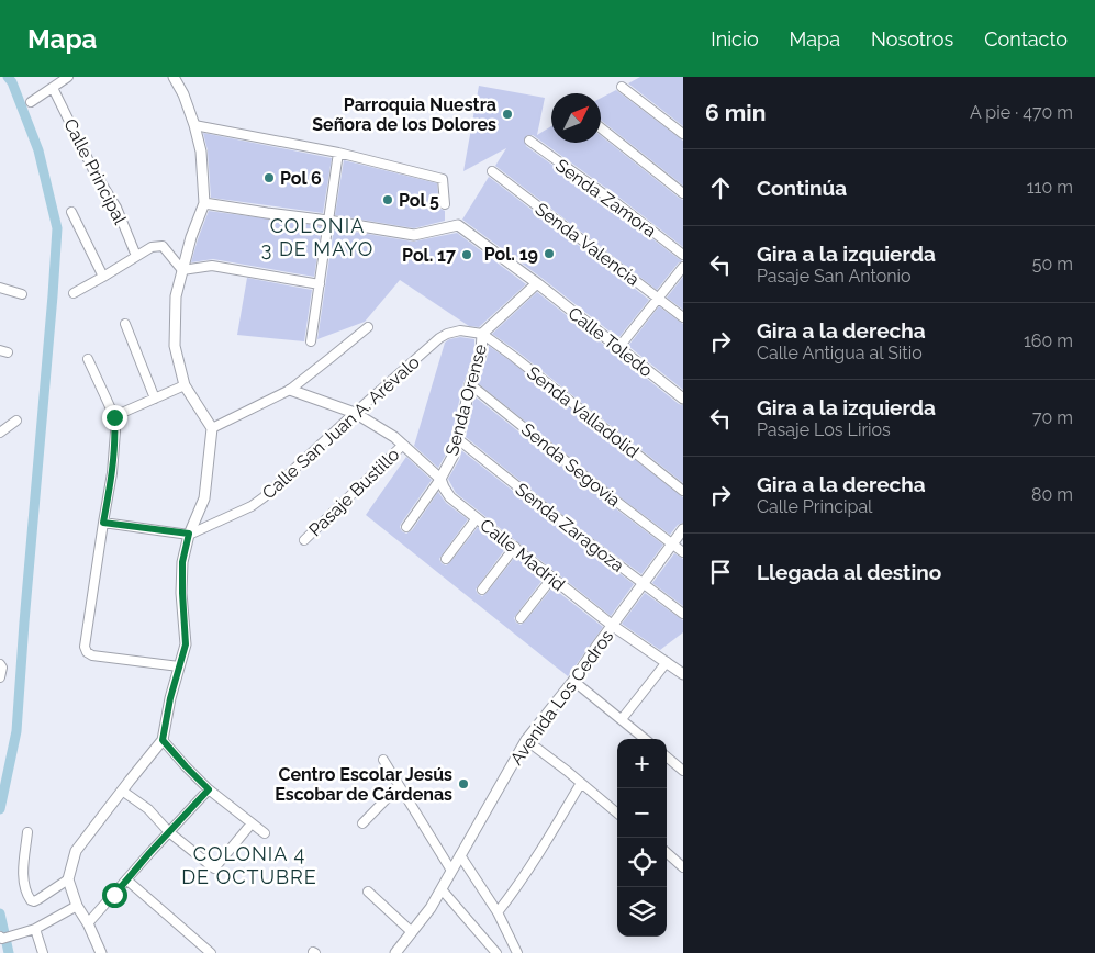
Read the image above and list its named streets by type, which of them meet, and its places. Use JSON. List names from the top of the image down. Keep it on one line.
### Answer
{"streets":{"street":["Calle Principal","Senda Zamora","Senda Valencia","Calle Toledo","Senda Orense","Senda Valladolid","Calle San Juan A. Arévalo","Senda Segovia","Pasaje Bustillo","Senda Zaragoza","Calle Madrid","Avenida Los Cedros"]},"crossings":[["Calle Toledo","Senda Orense"],["Senda Orense","Senda Valladolid"],["Senda Orense","Calle San Juan A. Arévalo"],["Senda Orense","Senda Segovia"],["Senda Orense","Senda Zaragoza"],["Senda Orense","Calle Madrid"],["Senda Valladolid","Calle San Juan A. Arévalo"],["Calle San Juan A. Arévalo","Calle Madrid"],["Senda Segovia","Avenida Los Cedros"],["Pasaje Bustillo","Calle Madrid"],["Senda Zaragoza","Avenida Los Cedros"],["Calle Madrid","Avenida Los Cedros"]],"districts":["COLONIA 3 DE MAYO","COLONIA 4 DE OCTUBRE"],"places":["Parroquia Nuestra Señora de los Dolores","Pol 6","Pol 5","Pol. 19","Pol. 17","Centro Escolar Jesús Escobar de Cárdenas"],"north":"top right","page":{"header":"Mapa","nav":["Inicio","Mapa","Nosotros","Contacto"],"heading":["6 min","A pie · 470 m"],"list":[["Continúa","110 m"],["Gira a la izquierda","Pasaje San Antonio","50 m"],["Gira a la derecha","Calle Antigua al Sitio","160 m"],["Gira a la izquierda","Pasaje Los Lirios","70 m"],["Gira a la derecha","Calle Principal","80 m"],"Llegada al destino"],"map_buttons":["+","−"]}}
